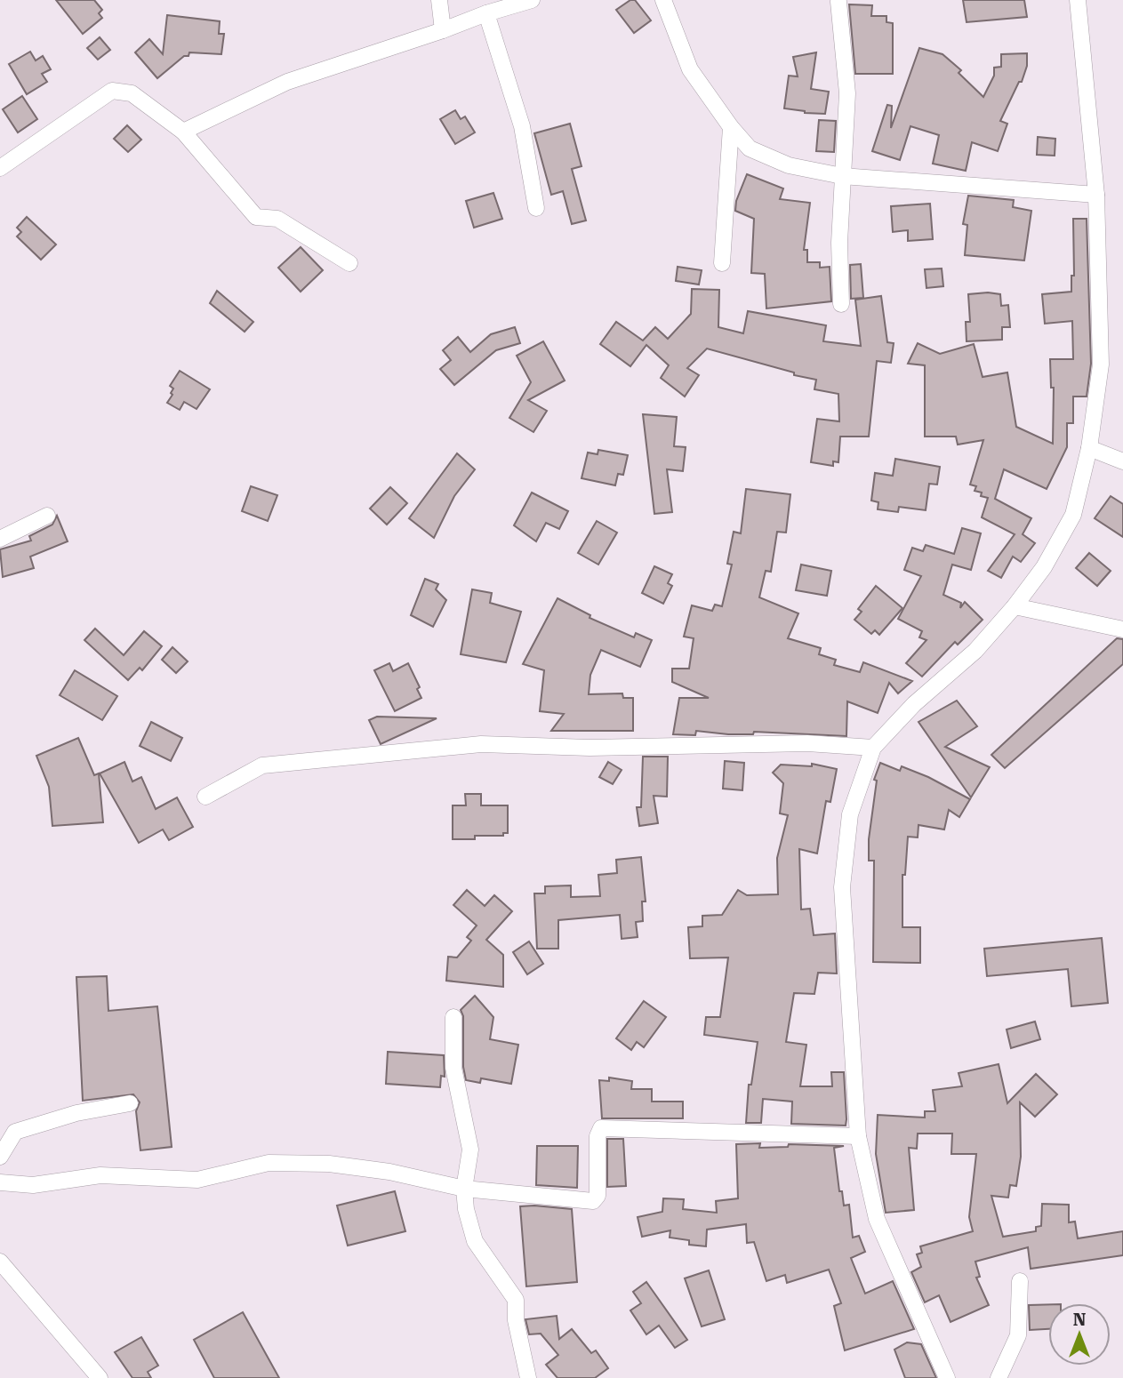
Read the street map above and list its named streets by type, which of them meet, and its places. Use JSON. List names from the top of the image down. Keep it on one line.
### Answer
{"north":"top"}
